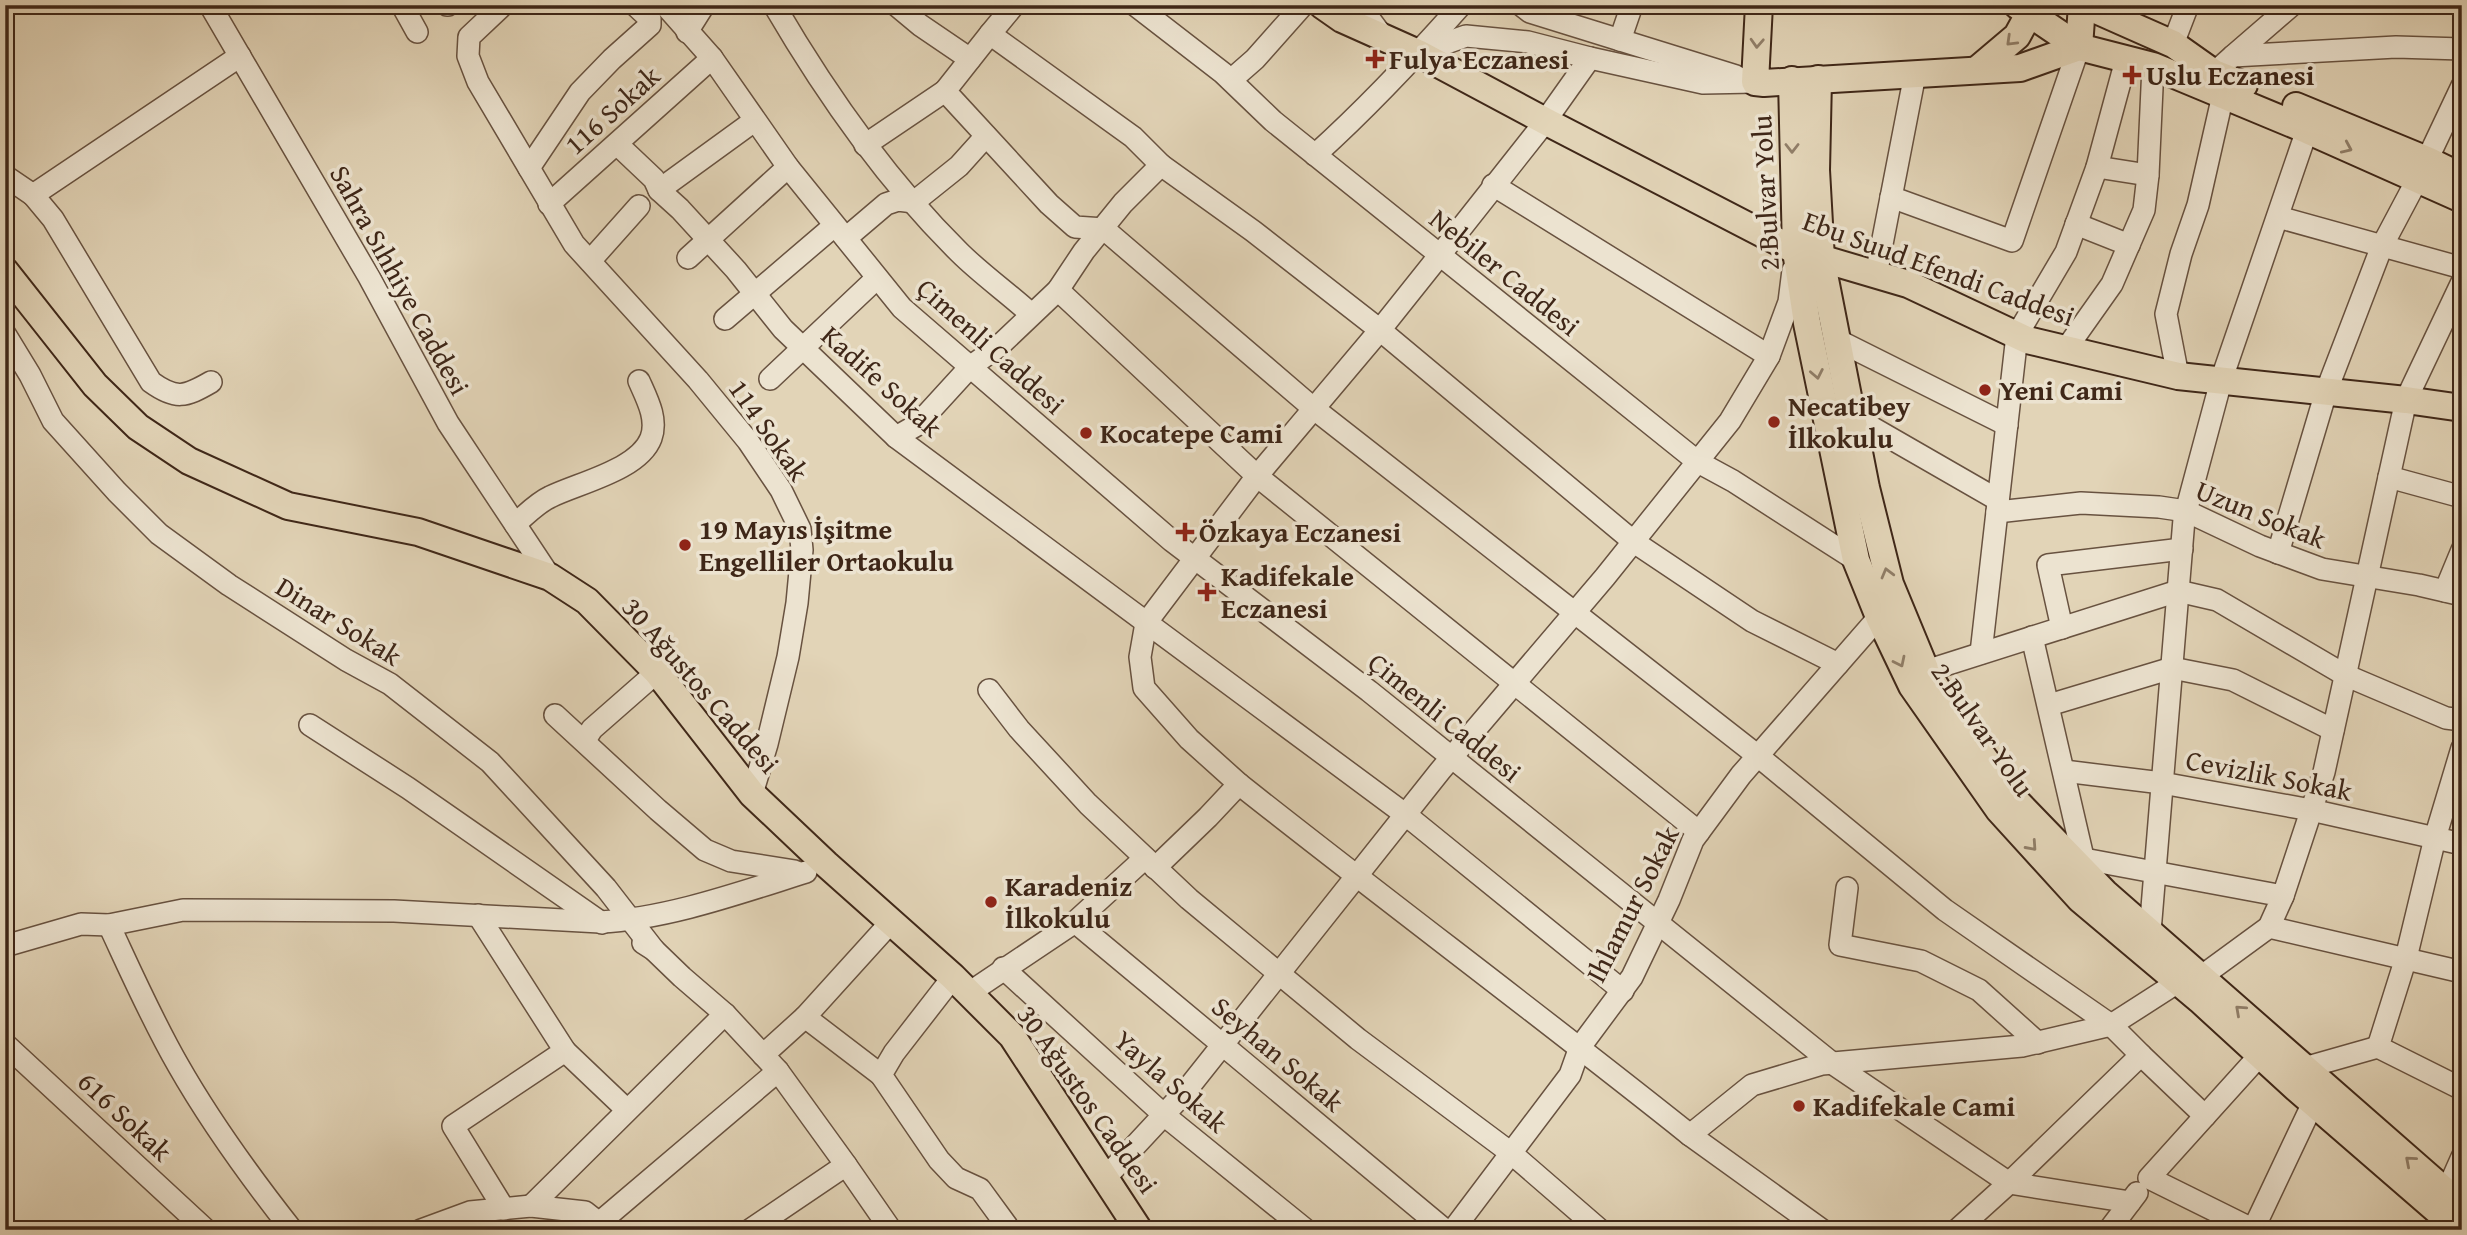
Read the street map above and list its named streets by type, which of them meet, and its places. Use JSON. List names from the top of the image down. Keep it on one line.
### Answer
{"streets":{"main road":["2.Bulvar Yolu","Ebu Suud Efendi Caddesi","30 Ağustos Caddesi"],"street":["116 Sokak","Nebiler Caddesi","Sahra Sıhhiye Caddesi","Çimenli Caddesi","Kadife Sokak","114 Sokak","Uzun Sokak","Dinar Sokak","Cevizlik Sokak","Ihlamur Sokak","Seyhan Sokak","Yayla Sokak","616 Sokak"]},"crossings":[["116 Sokak","Çimenli Caddesi"],["116 Sokak","Kadife Sokak"],["116 Sokak","114 Sokak"],["2.Bulvar Yolu","Ebu Suud Efendi Caddesi"],["2.Bulvar Yolu","Nebiler Caddesi"],["2.Bulvar Yolu","Ihlamur Sokak"],["Sahra Sıhhiye Caddesi","30 Ağustos Caddesi"],["Çimenli Caddesi","Ihlamur Sokak"],["Kadife Sokak","Ihlamur Sokak"],["114 Sokak","30 Ağustos Caddesi"]],"places":{"health":["Fulya Eczanesi","Uslu Eczanesi","Özkaya Eczanesi","Kadifekale Eczanesi"],"other":["Yeni Cami","Necatibey İlkokulu","Kocatepe Cami","19 Mayıs İşitme Engelliler Ortaokulu","Karadeniz İlkokulu","Kadifekale Cami"]}}
